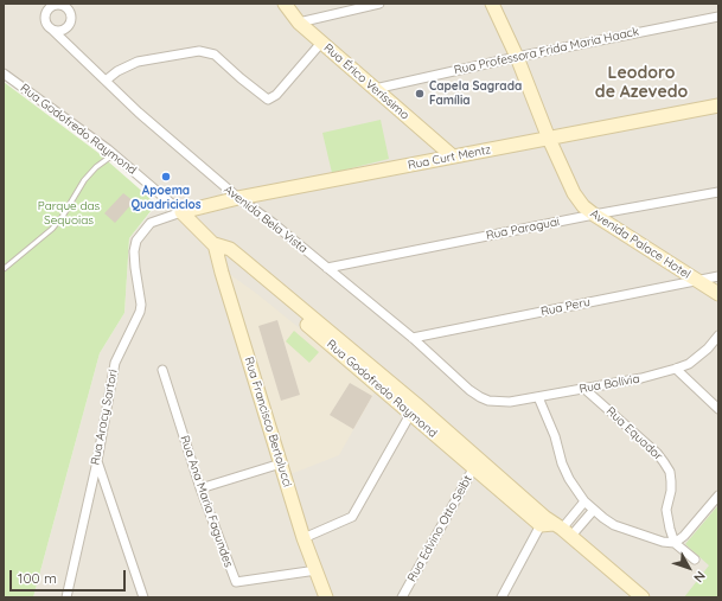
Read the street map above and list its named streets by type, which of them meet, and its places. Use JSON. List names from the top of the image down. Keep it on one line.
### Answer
{"streets":{"main road":["Rua Érico Veríssimo","Rua Godofredo Raymond","Rua Curt Mentz","Avenida Palace Hotel","Rua Francisco Bertolucci"],"street":["Rua Professora Frida Maria Haack","Avenida Bela Vista","Rua Paraguai","Rua Peru","Rua Bolívia","Rua Aracy Sartori","Rua Equador","Rua Ana Maria Fagundes","Rua Edvino Otto Seibt"]},"crossings":[["Rua Professora Frida Maria Haack","Rua Érico Veríssimo"],["Rua Professora Frida Maria Haack","Avenida Palace Hotel"],["Rua Érico Veríssimo","Rua Curt Mentz"],["Rua Godofredo Raymond","Rua Curt Mentz"],["Rua Godofredo Raymond","Rua Aracy Sartori"],["Rua Godofredo Raymond","Rua Francisco Bertolucci"],["Rua Godofredo Raymond","Rua Edvino Otto Seibt"],["Rua Curt Mentz","Avenida Bela Vista"],["Rua Curt Mentz","Avenida Palace Hotel"],["Rua Curt Mentz","Rua Aracy Sartori"],["Avenida Bela Vista","Rua Paraguai"],["Avenida Bela Vista","Rua Peru"],["Avenida Bela Vista","Rua Bolívia"],["Rua Paraguai","Avenida Palace Hotel"],["Avenida Palace Hotel","Rua Peru"],["Rua Bolívia","Rua Equador"],["Rua Francisco Bertolucci","Rua Ana Maria Fagundes"]],"districts":["Leodoro de Azevedo"],"parks":["Parque das Sequoias"],"places":["Capela Sagrada Família","Apoema Quadriciclos"],"scale_bar":"100 m","north":"bottom right"}
